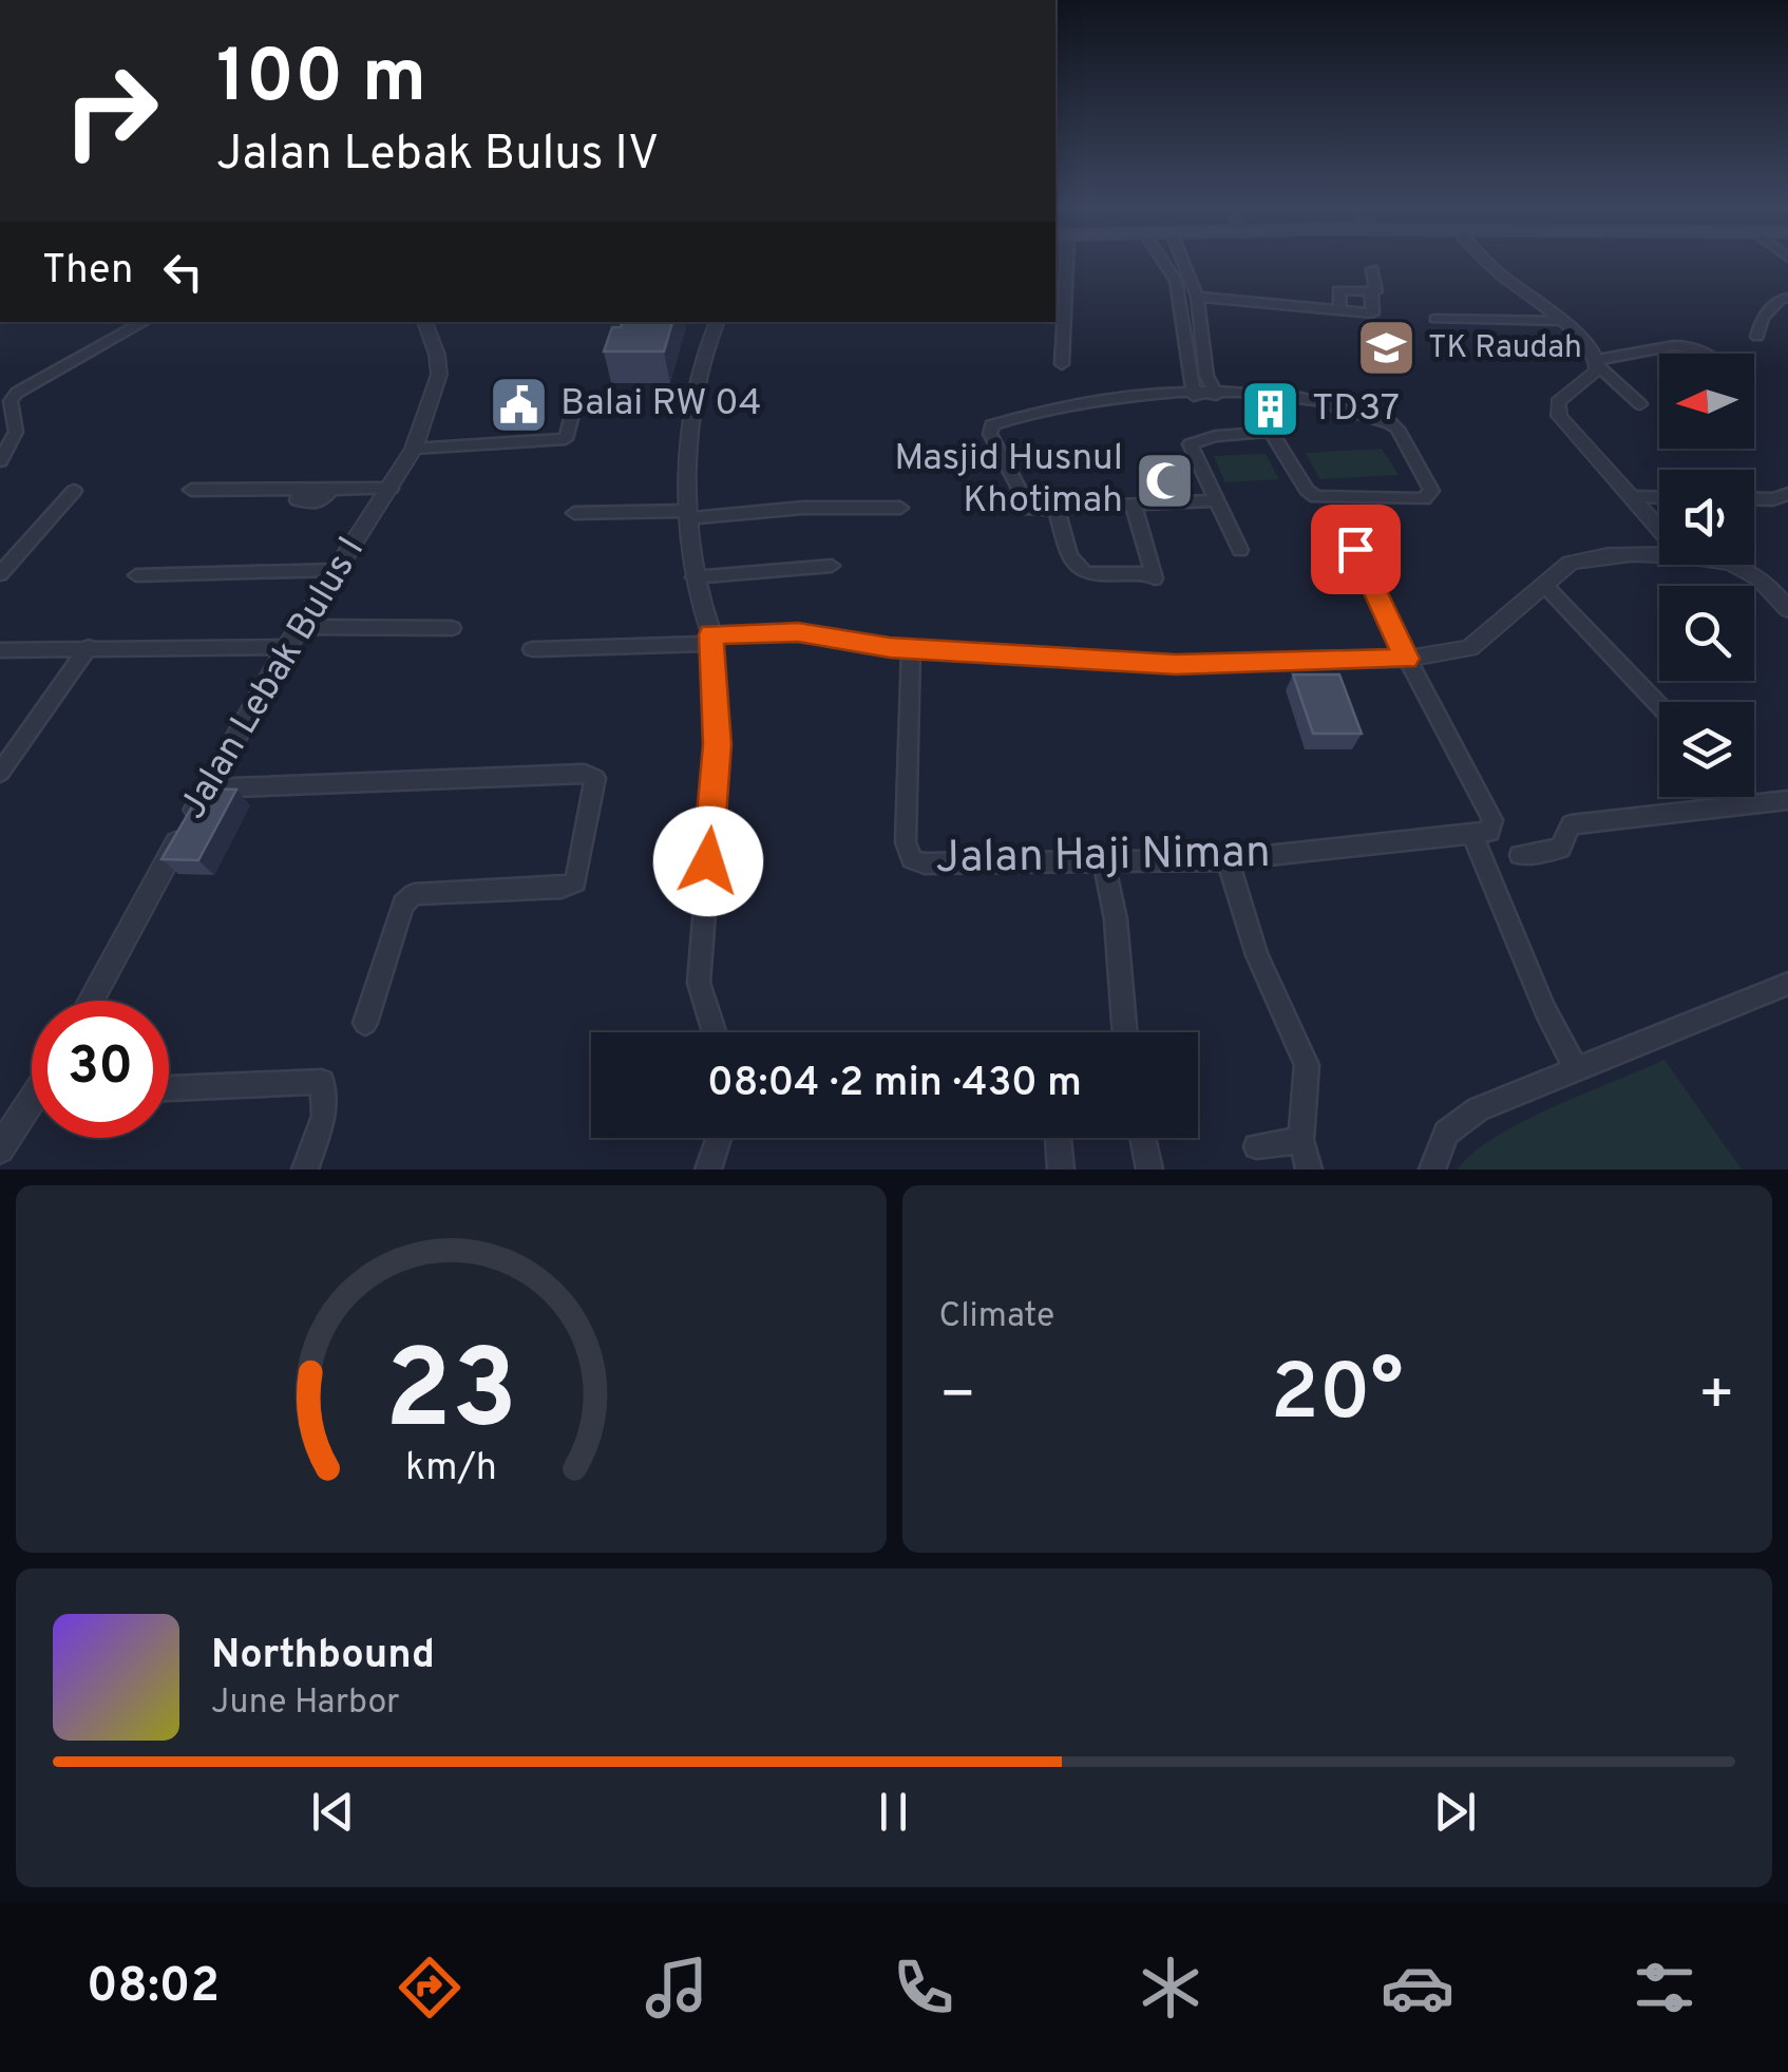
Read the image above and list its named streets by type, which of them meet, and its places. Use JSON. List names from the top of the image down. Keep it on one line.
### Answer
{"streets":{"street":["Jalan Lebak Bulus I","Jalan Haji Niman"]},"places":{"school or university":["TK Raudah"],"public building":["Balai RW 04"],"building":["TD37"],"mosque":["Masjid Husnul Khotimah"]},"north":"left","page":{"turn":["100 m","Jalan Lebak Bulus IV"],"then":"Then","limit":"30","trip":"08:04 · 2 min · 430 m","tile":"Climate","heat":["−","20°","+"],"song":["Northbound","June Harbor"],"tabs":"08:02","gauge":["23","km/h"]}}
